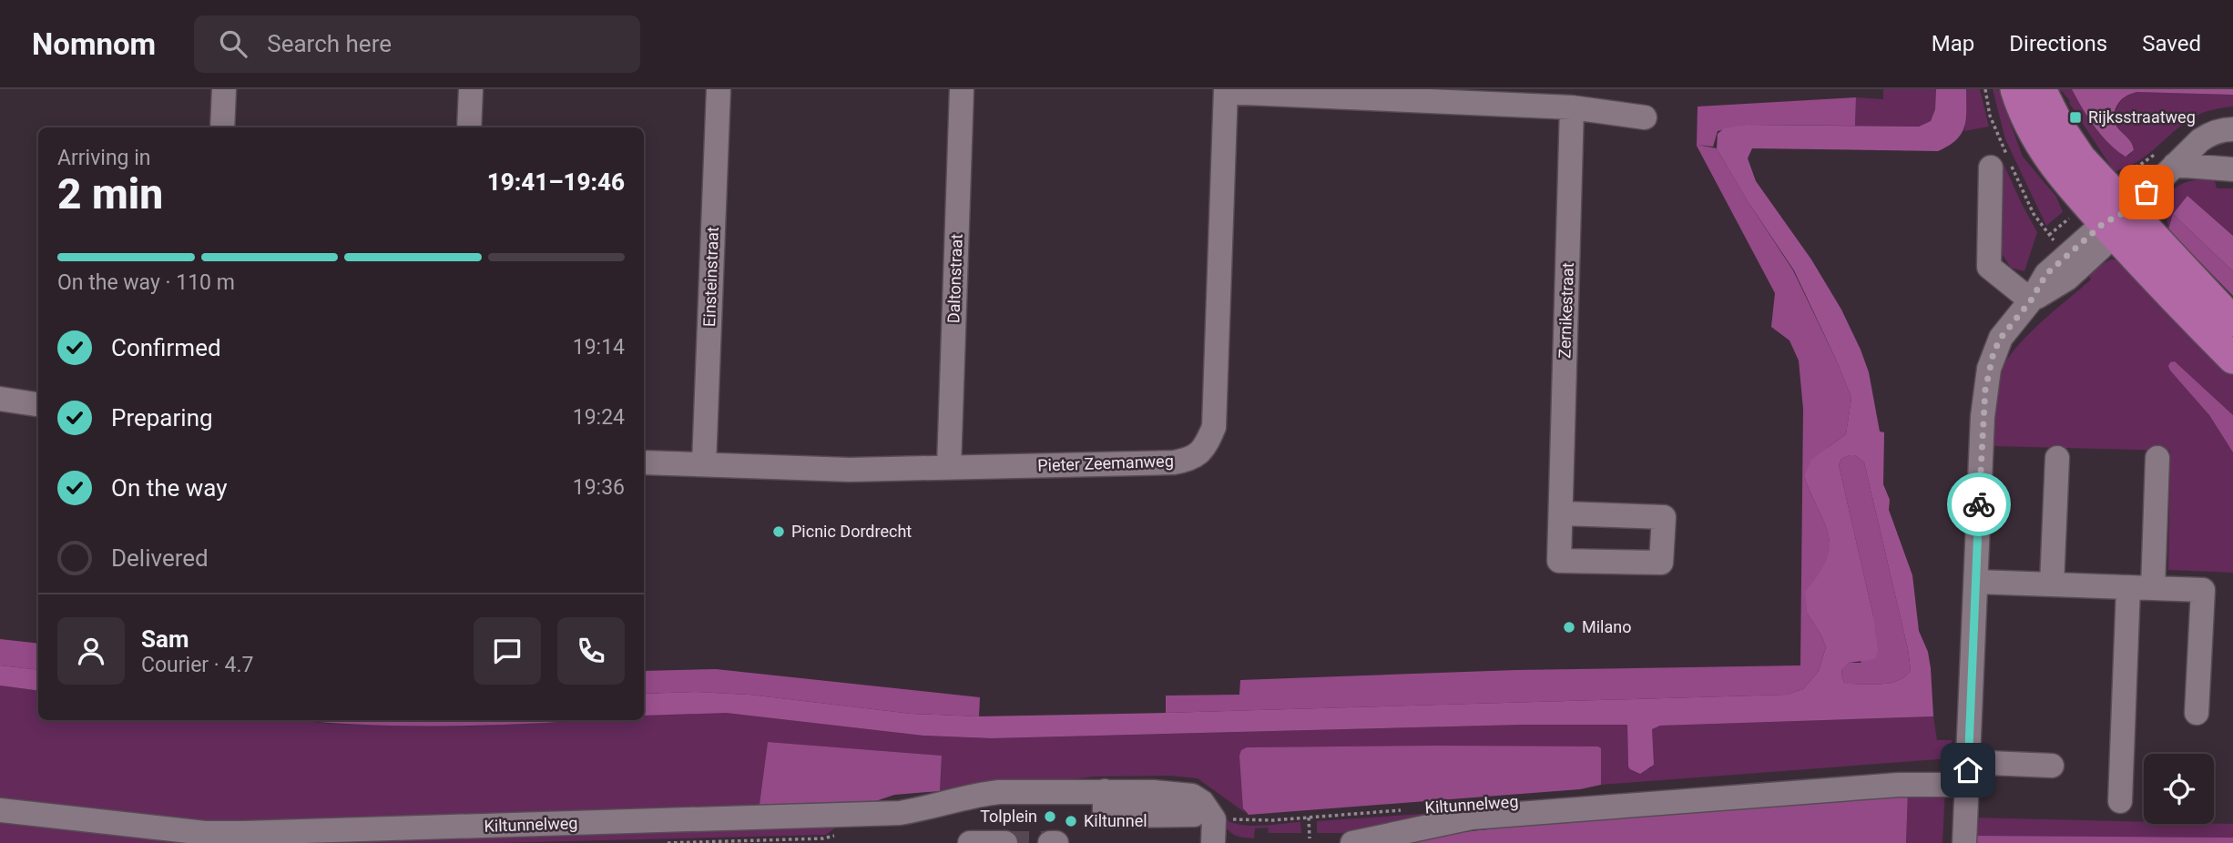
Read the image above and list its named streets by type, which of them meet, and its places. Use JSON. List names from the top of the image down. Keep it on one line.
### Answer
{"streets":{"street":["Einsteinstraat","Daltonstraat","Zernikestraat","Pieter Zeemanweg","Kiltunnelweg"]},"crossings":[["Einsteinstraat","Pieter Zeemanweg"],["Daltonstraat","Pieter Zeemanweg"]],"places":{"transit":["Rijksstraatweg"],"other":["Picnic Dordrecht","Milano","Tolplein","Kiltunnel"]},"page":{"header":"Nomnom","search":"Search here","nav":["Map","Directions","Saved"],"heading":["2 min","Arriving in","19:41–19:46"],"panel":["Sam","Courier · 4.7"],"bar":"On the way · 110 m","list":[["Confirmed","19:14"],["Preparing","19:24"],["On the way","19:36"],"Delivered"]}}
